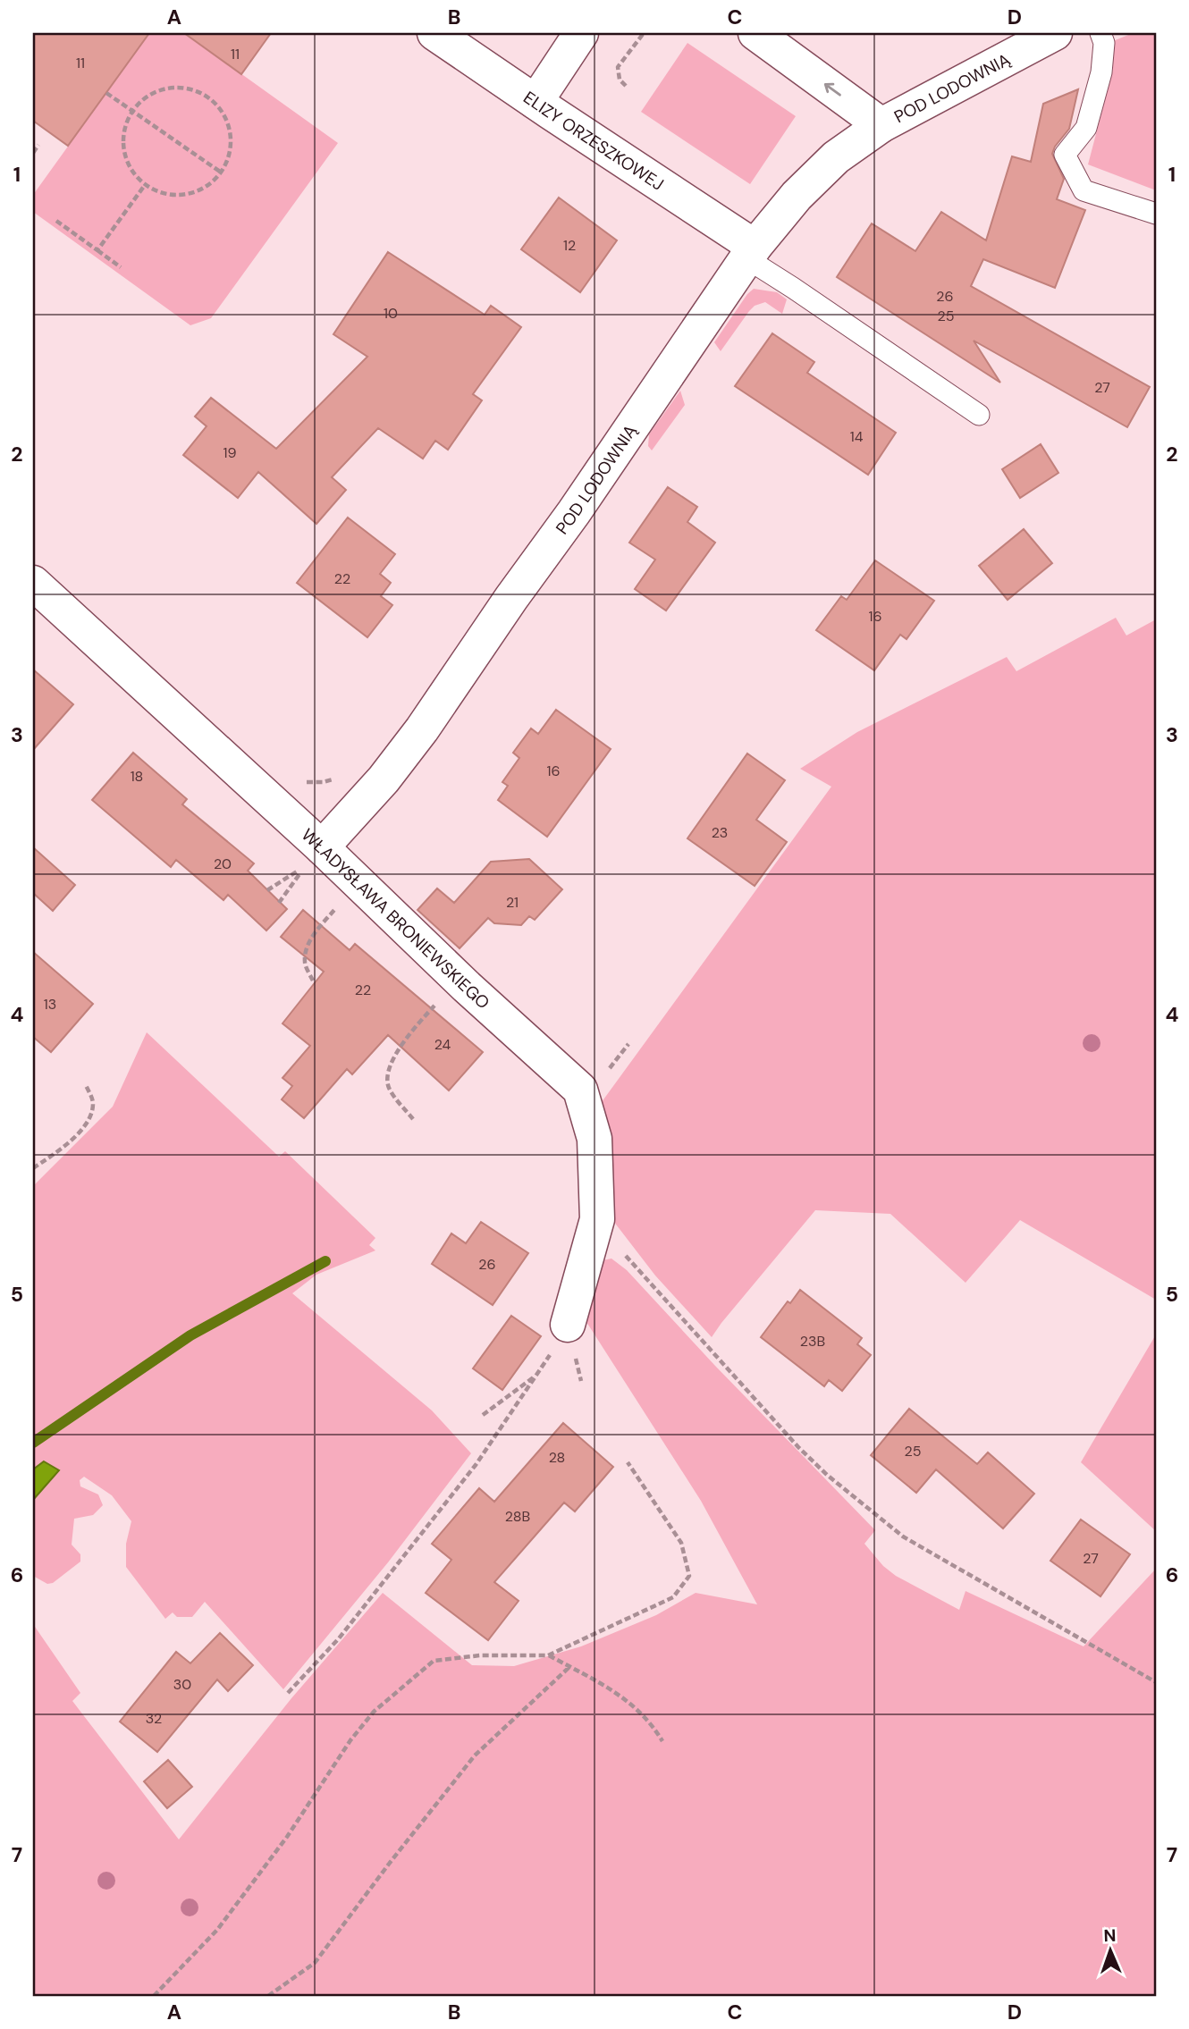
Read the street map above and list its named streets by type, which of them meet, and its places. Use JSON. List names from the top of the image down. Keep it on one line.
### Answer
{"streets":{"street":["POD LODOWNIĄ","ELIZY ORZESZKOWEJ","WŁADYSŁAWA BRONIEWSKIEGO"]},"crossings":[["POD LODOWNIĄ","ELIZY ORZESZKOWEJ"],["POD LODOWNIĄ","WŁADYSŁAWA BRONIEWSKIEGO"]],"house_numbers":["11","11","12","26","10","25","27","14","19","22","16","16","18","23","20","21","22","13","24","26","23B","25","28","28B","27","30","32"],"north":"top","grid":{"columns":["A","B","C","D"],"rows":["1","2","3","4","5","6","7"]}}
